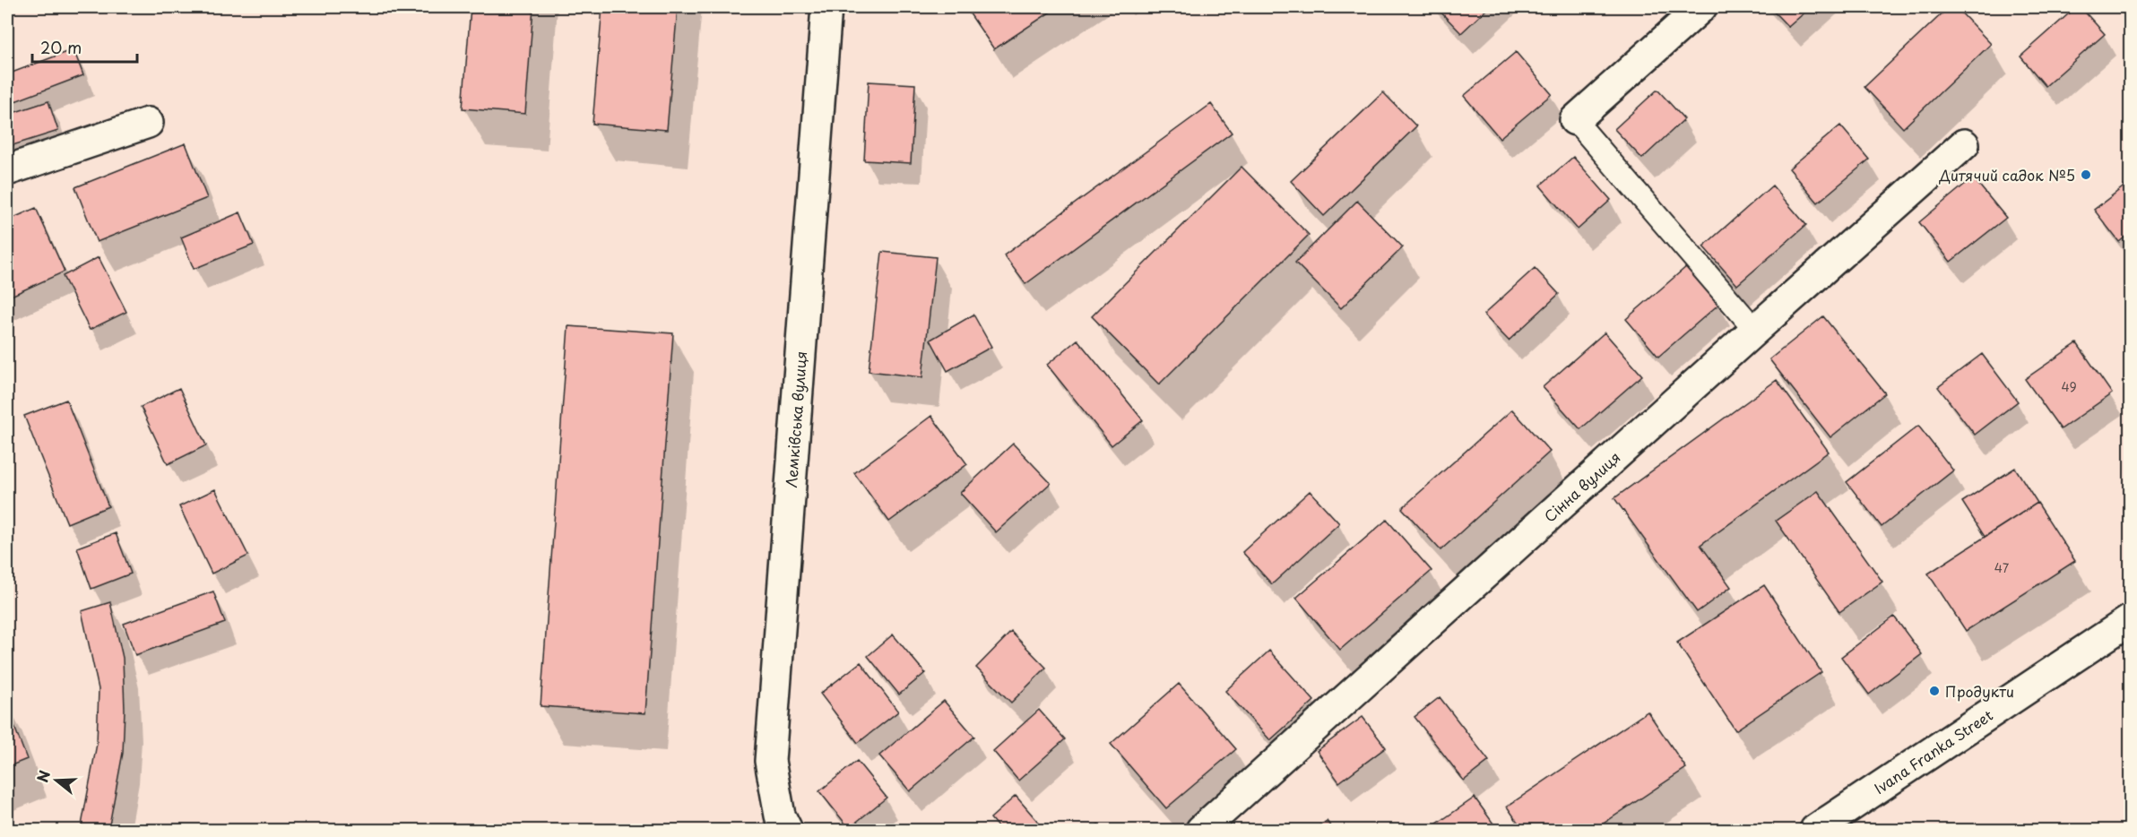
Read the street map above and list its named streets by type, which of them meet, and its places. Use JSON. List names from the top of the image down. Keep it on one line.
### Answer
{"streets":{"street":["Лемківська вулиця","Сінна вулиця","Ivana Franka Street"]},"places":["Дитячий садок №5","Продукти"],"house_numbers":["49","47"],"scale_bar":"20 m","north":"left"}
